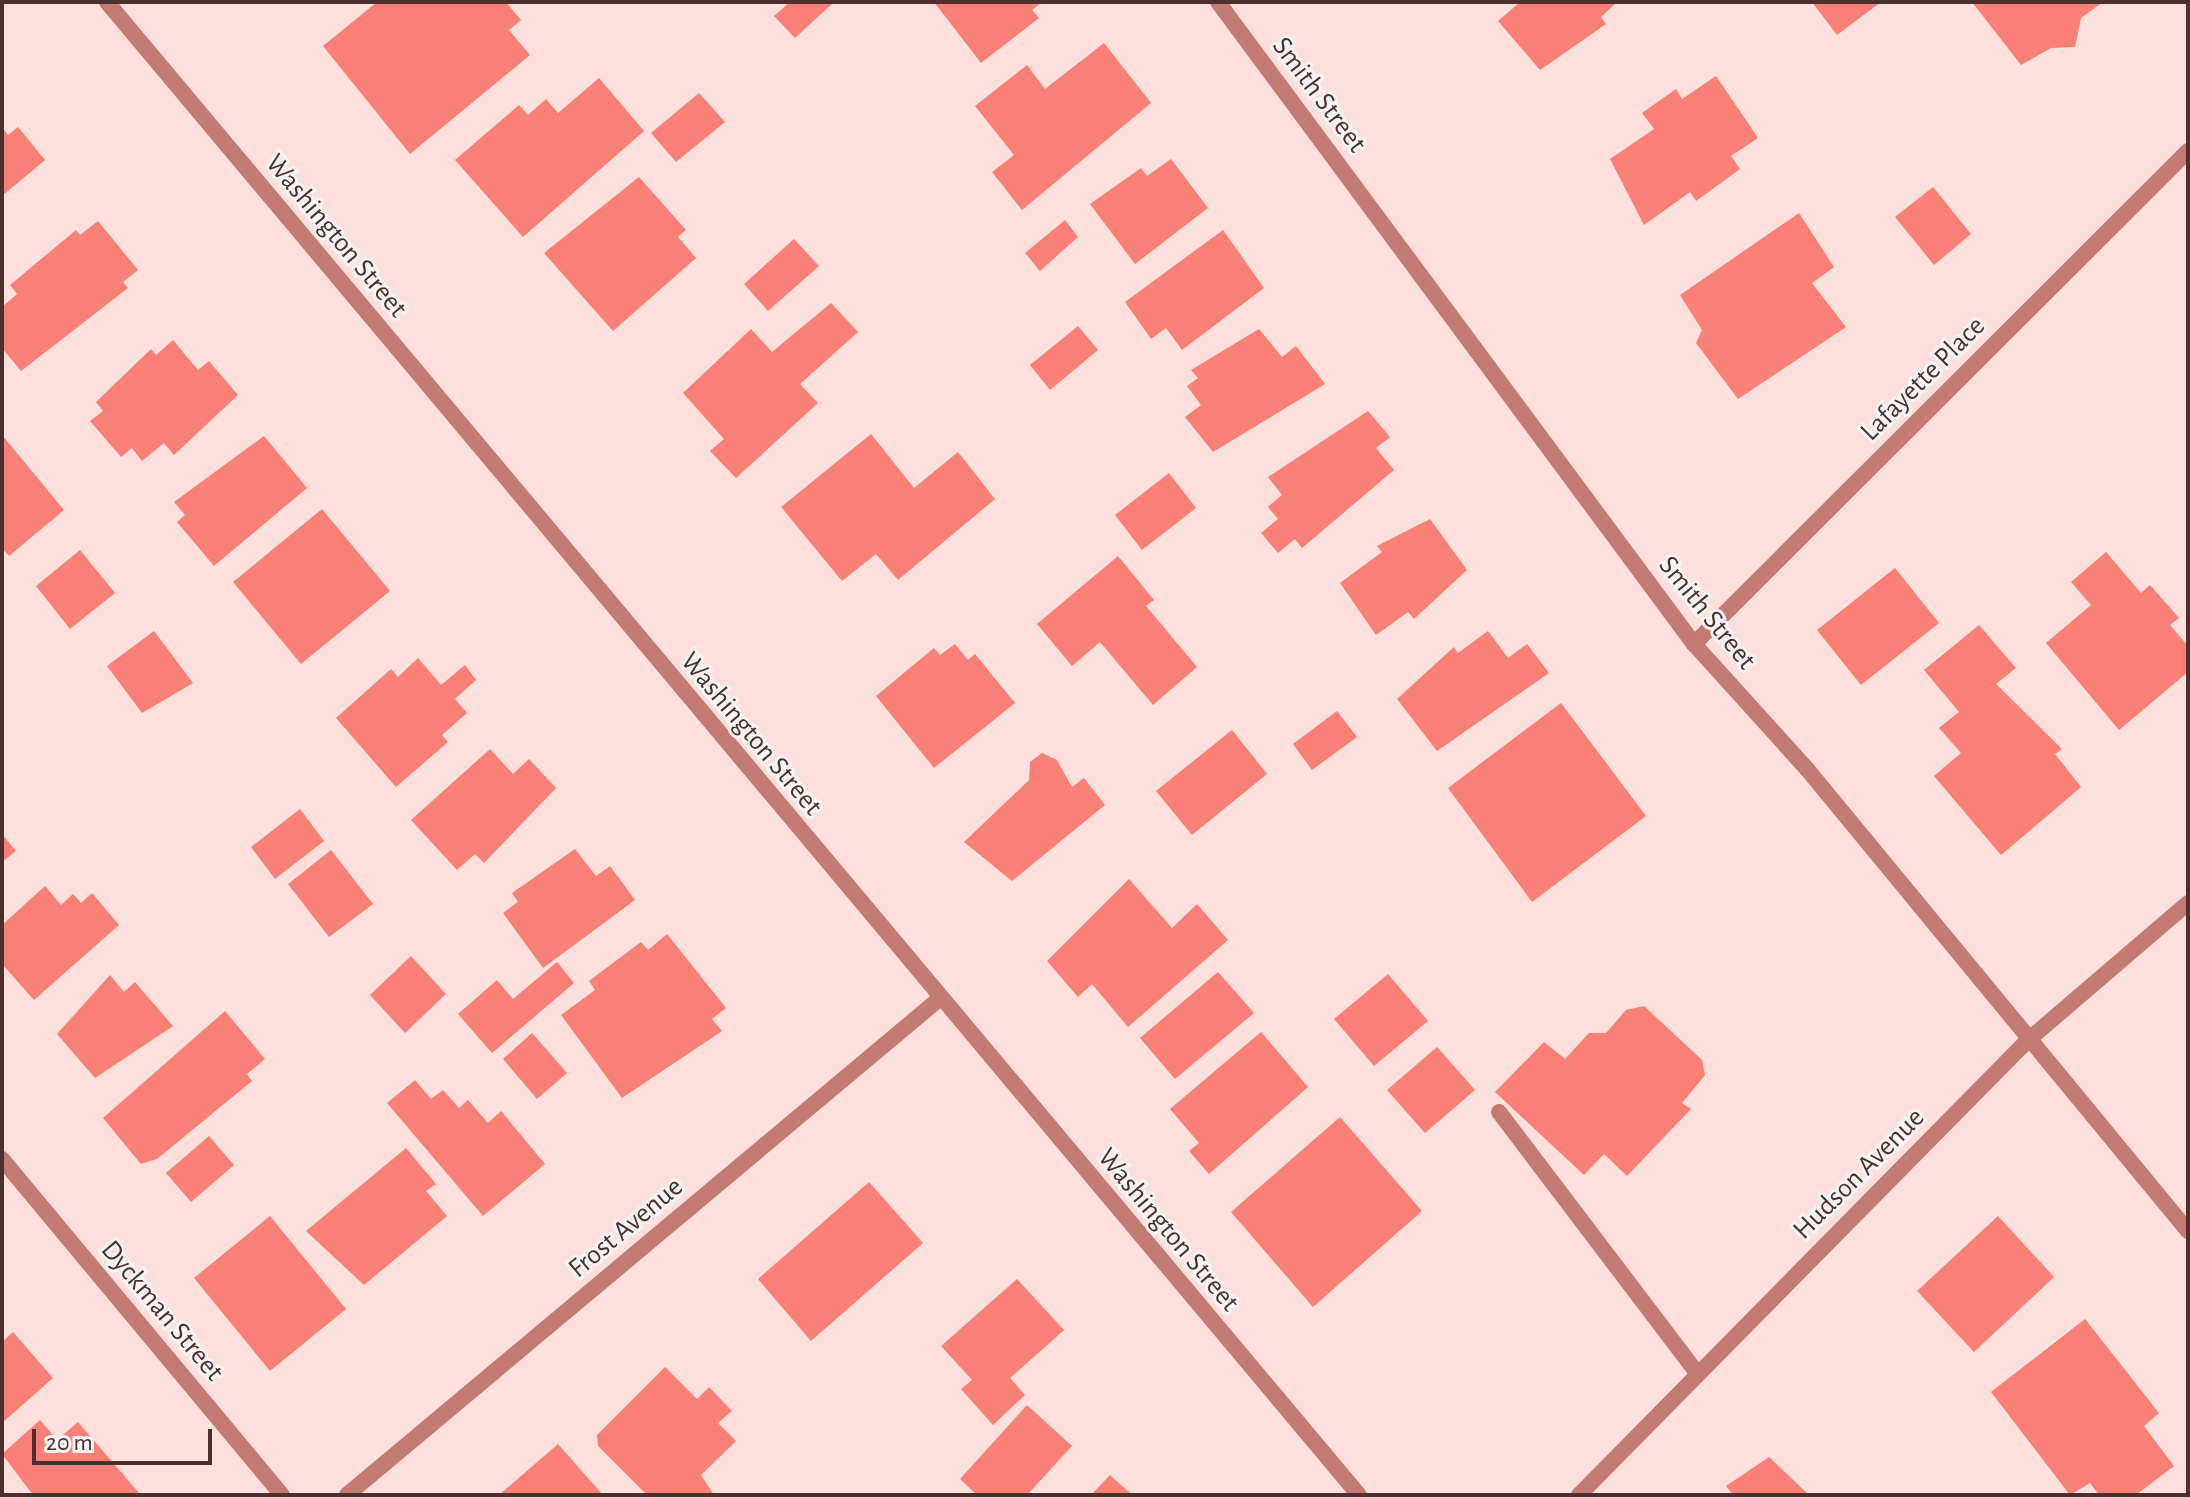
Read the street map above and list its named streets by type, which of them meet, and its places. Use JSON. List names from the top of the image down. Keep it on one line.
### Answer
{"streets":{"street":["Smith Street","Washington Street","Lafayette Place","Hudson Avenue","Frost Avenue","Dyckman Street"]},"crossings":[["Smith Street","Lafayette Place"],["Smith Street","Hudson Avenue"],["Washington Street","Frost Avenue"]],"scale_bar":"20 m"}
